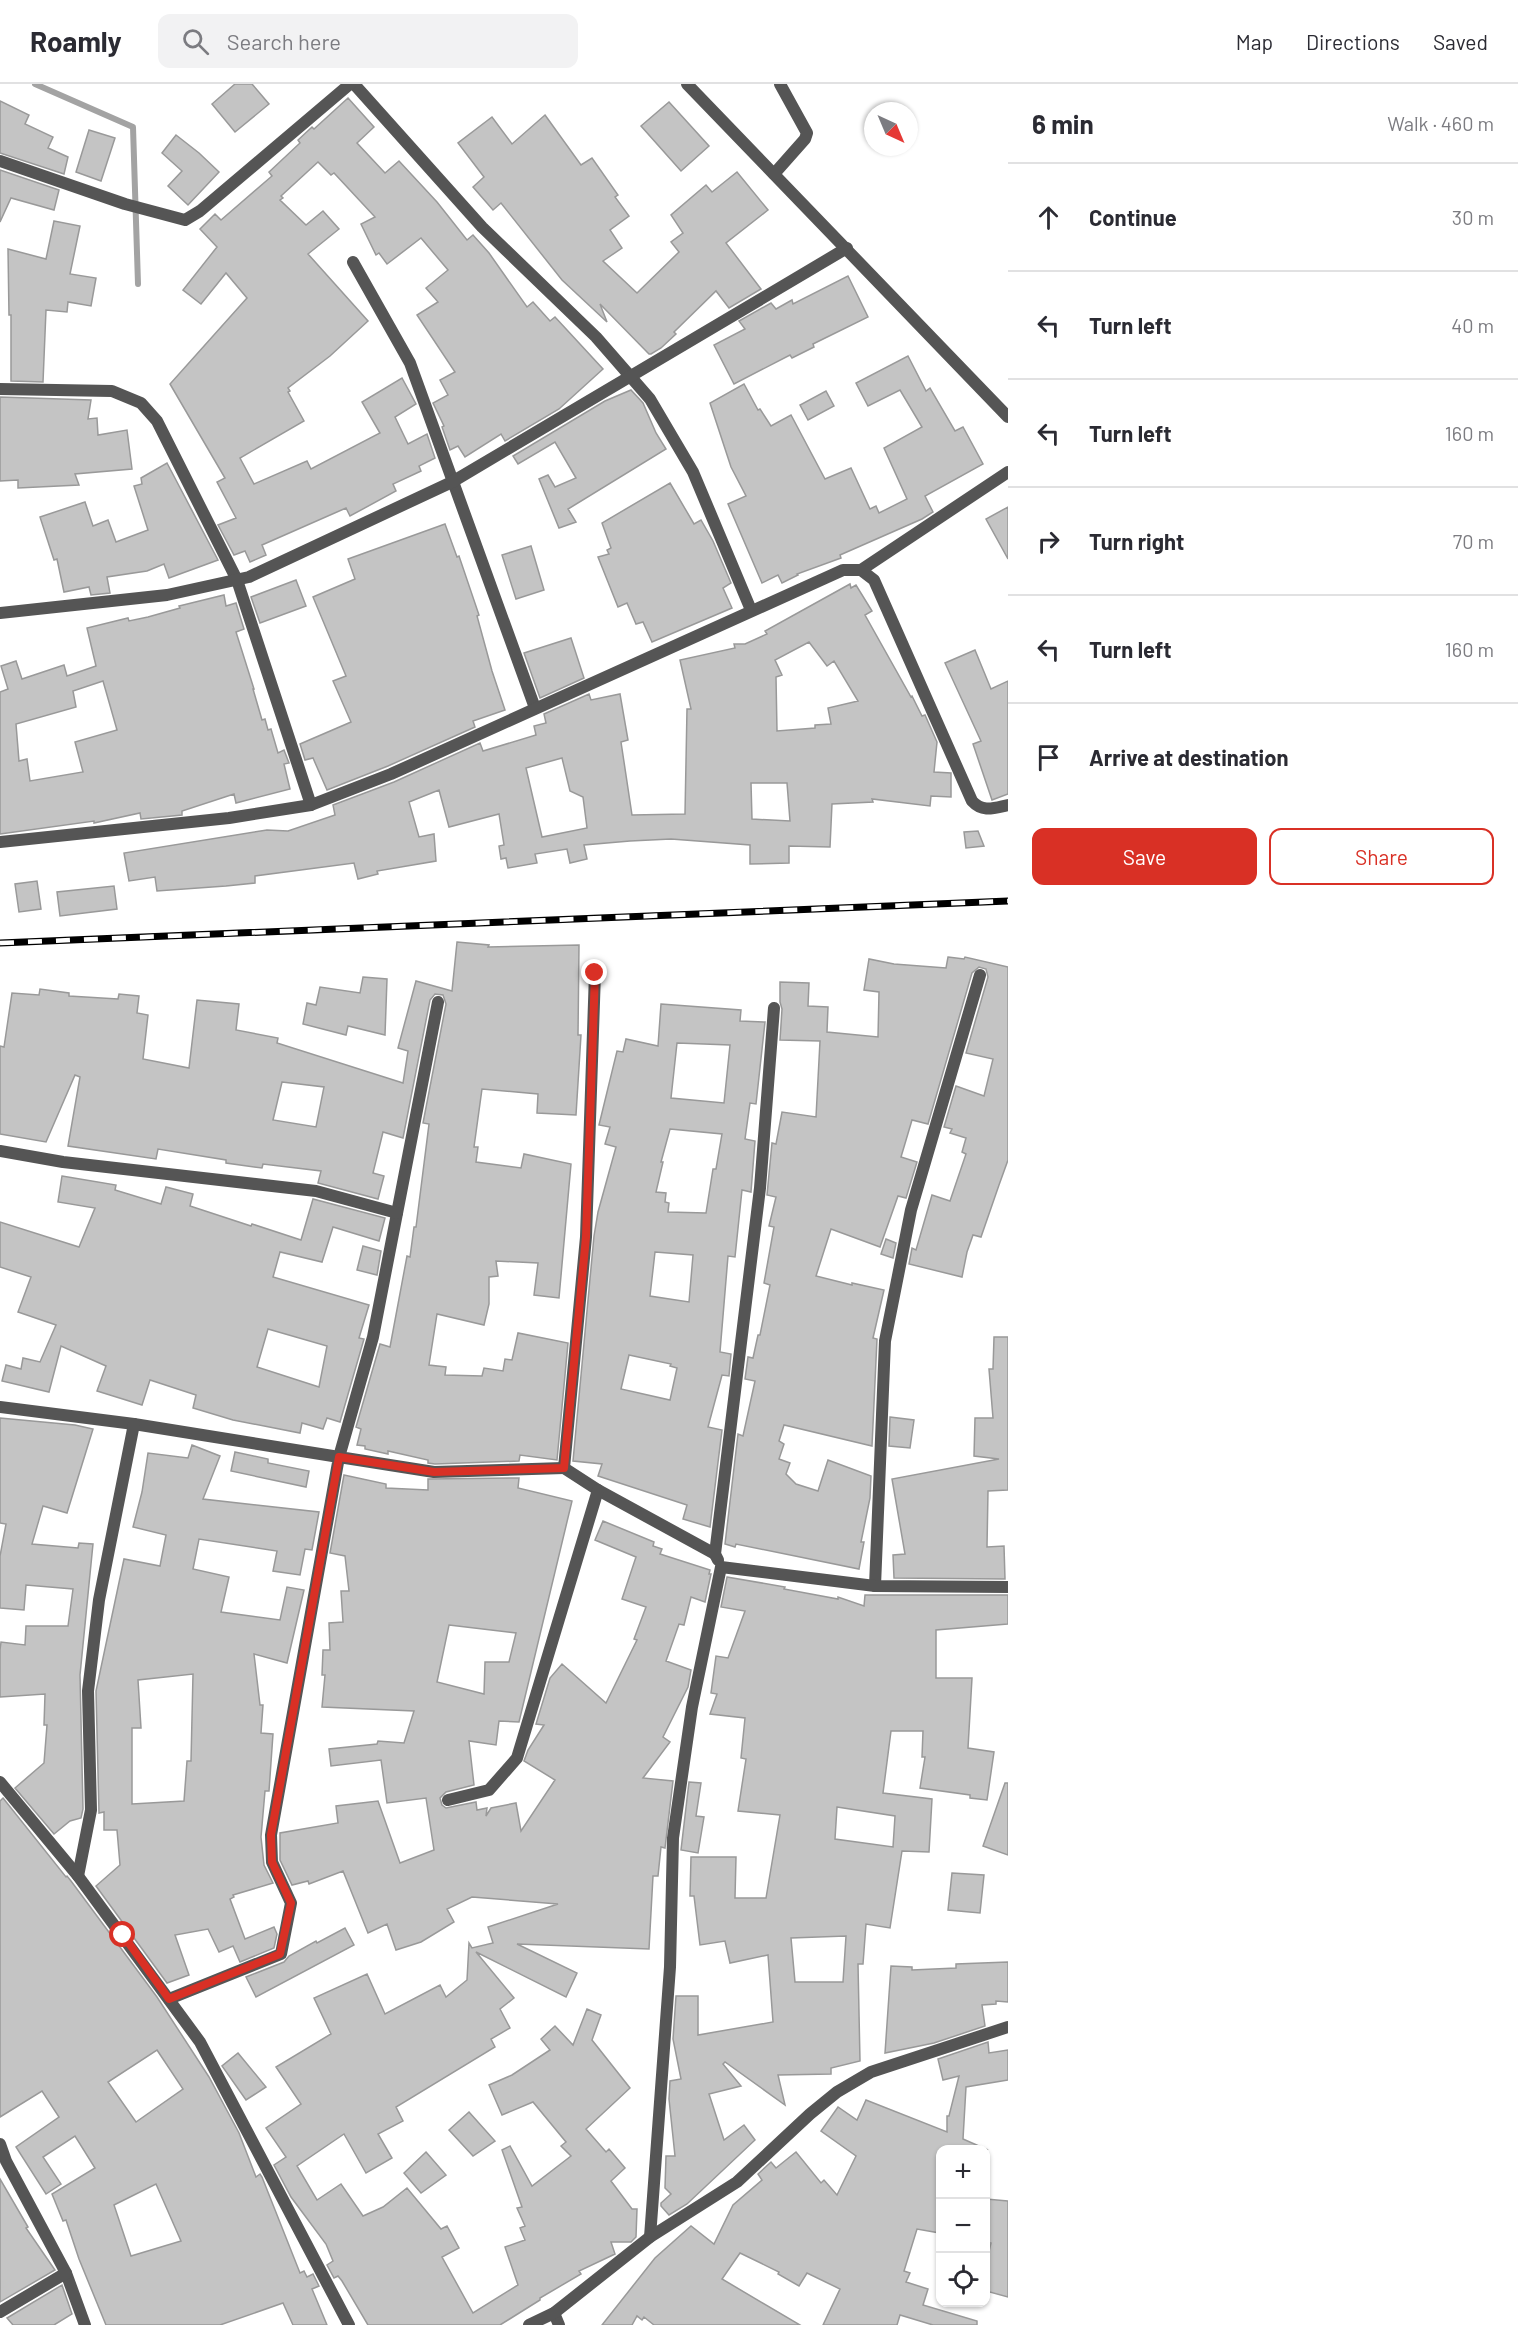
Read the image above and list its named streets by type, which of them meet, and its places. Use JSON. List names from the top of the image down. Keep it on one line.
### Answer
{"north":"bottom right","page":{"header":"Roamly","search":"Search here","nav":["Map","Directions","Saved"],"heading":["6 min","Walk · 460 m"],"list":[["Continue","30 m"],["Turn left","40 m"],["Turn left","160 m"],["Turn right","70 m"],["Turn left","160 m"],"Arrive at destination"],"buttons":["Save","Share"],"map_buttons":["+","−"]}}
